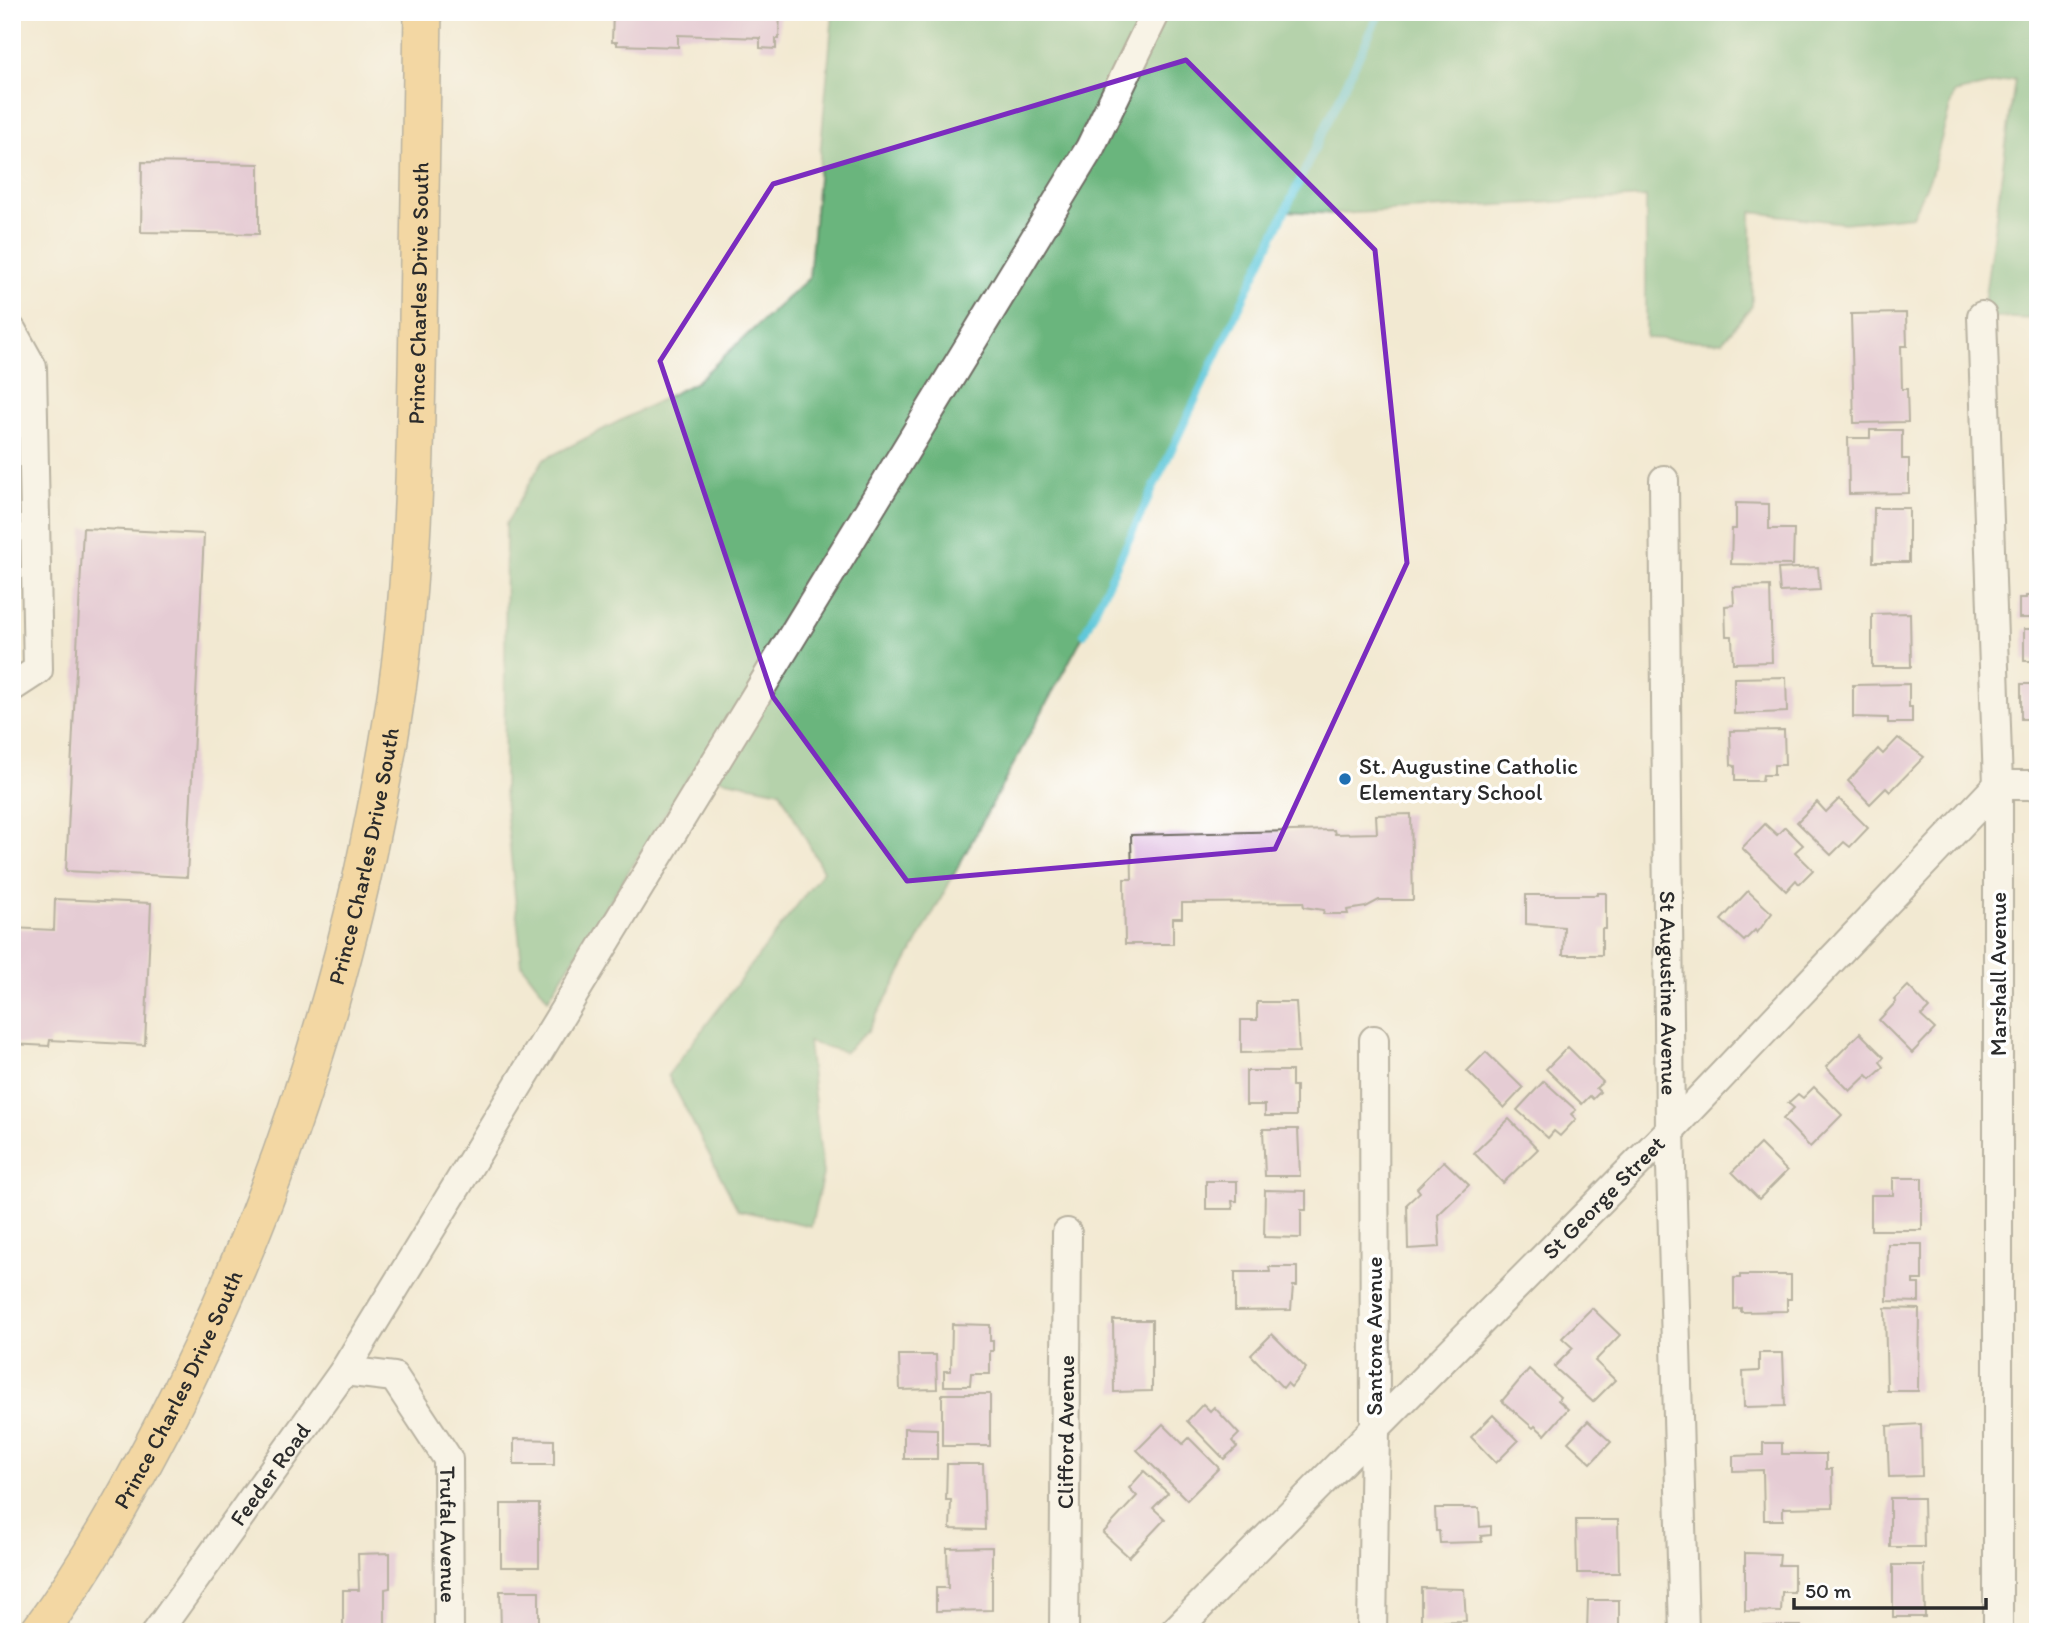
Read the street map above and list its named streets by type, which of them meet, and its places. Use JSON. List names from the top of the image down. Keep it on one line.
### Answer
{"streets":{"main road":["Prince Charles Drive South"],"street":["Marshall Avenue","St Augustine Avenue","St George Street","Santone Avenue","Clifford Avenue","Feeder Road","Trufal Avenue"]},"crossings":[["Marshall Avenue","St George Street"],["St Augustine Avenue","St George Street"],["St George Street","Santone Avenue"],["Feeder Road","Trufal Avenue"]],"places":["St. Augustine Catholic Elementary School"],"scale_bar":"50 m"}
